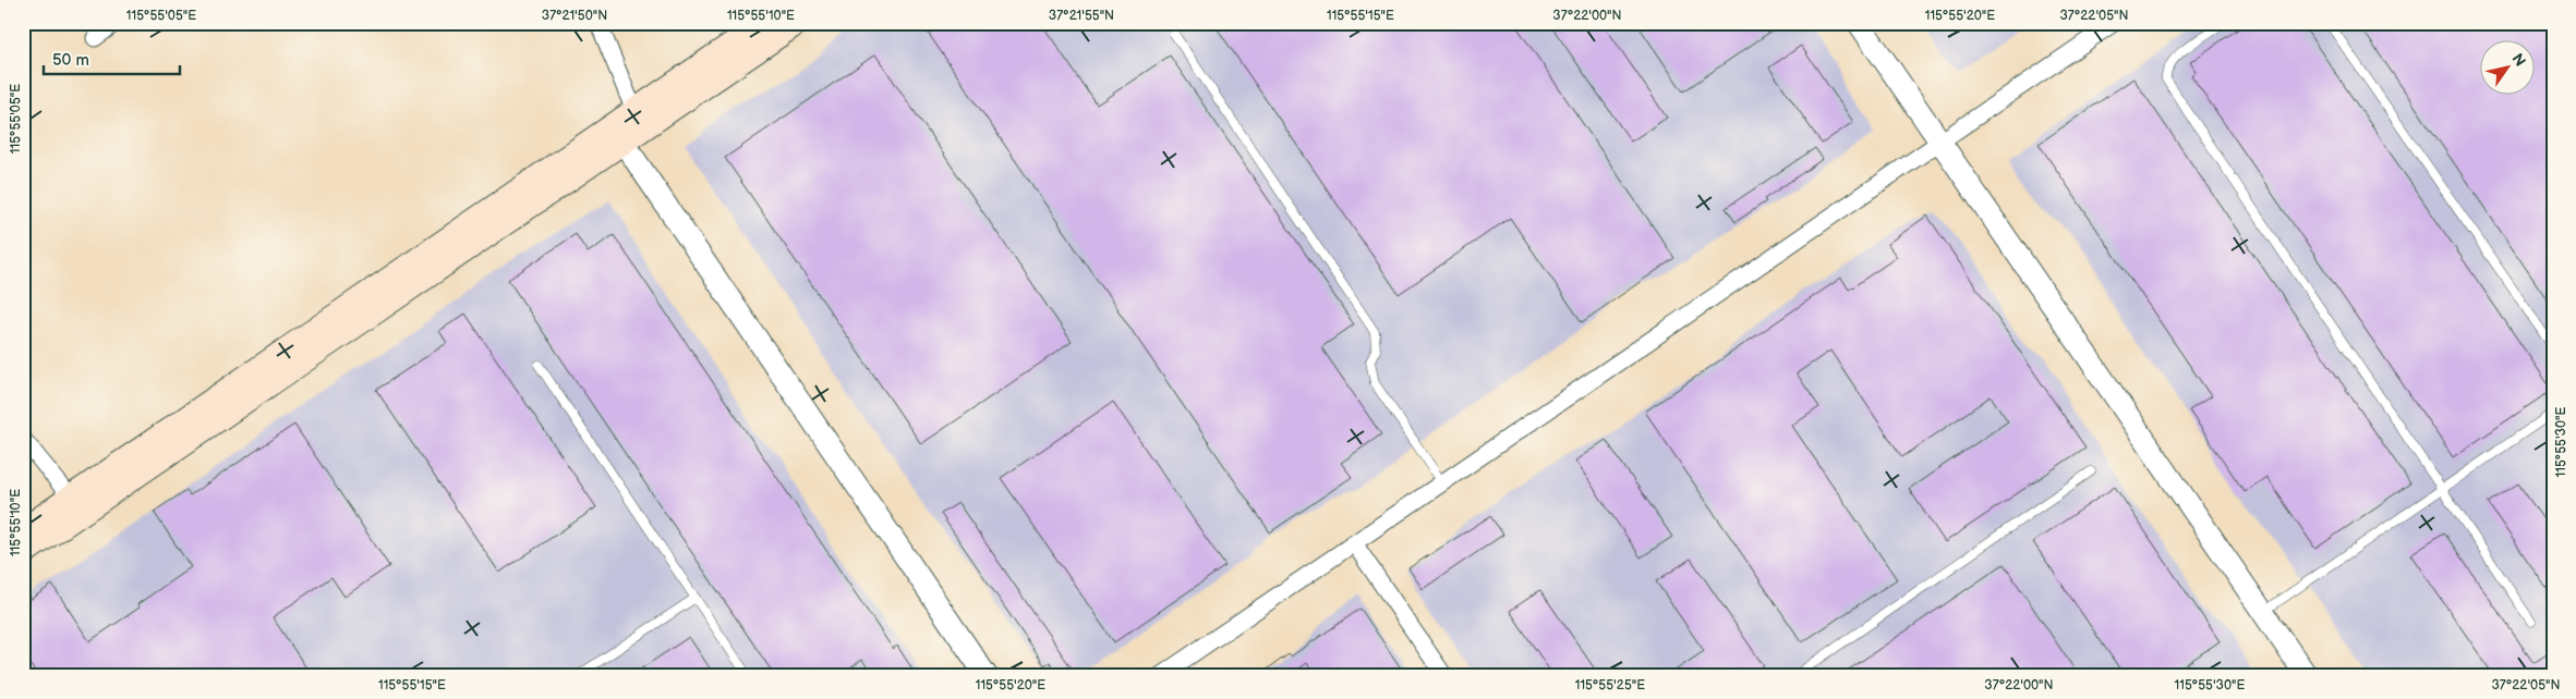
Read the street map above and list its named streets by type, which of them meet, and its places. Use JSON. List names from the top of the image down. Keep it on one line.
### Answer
{"scale_bar":"50 m","north":"top right","coordinates":["115°55'05\"E","37°21'50\"N","115°55'10\"E","37°21'55\"N","115°55'15\"E","37°22'00\"N","115°55'20\"E","37°22'05\"N","115°55'30\"E","115°55'25\"E"]}
